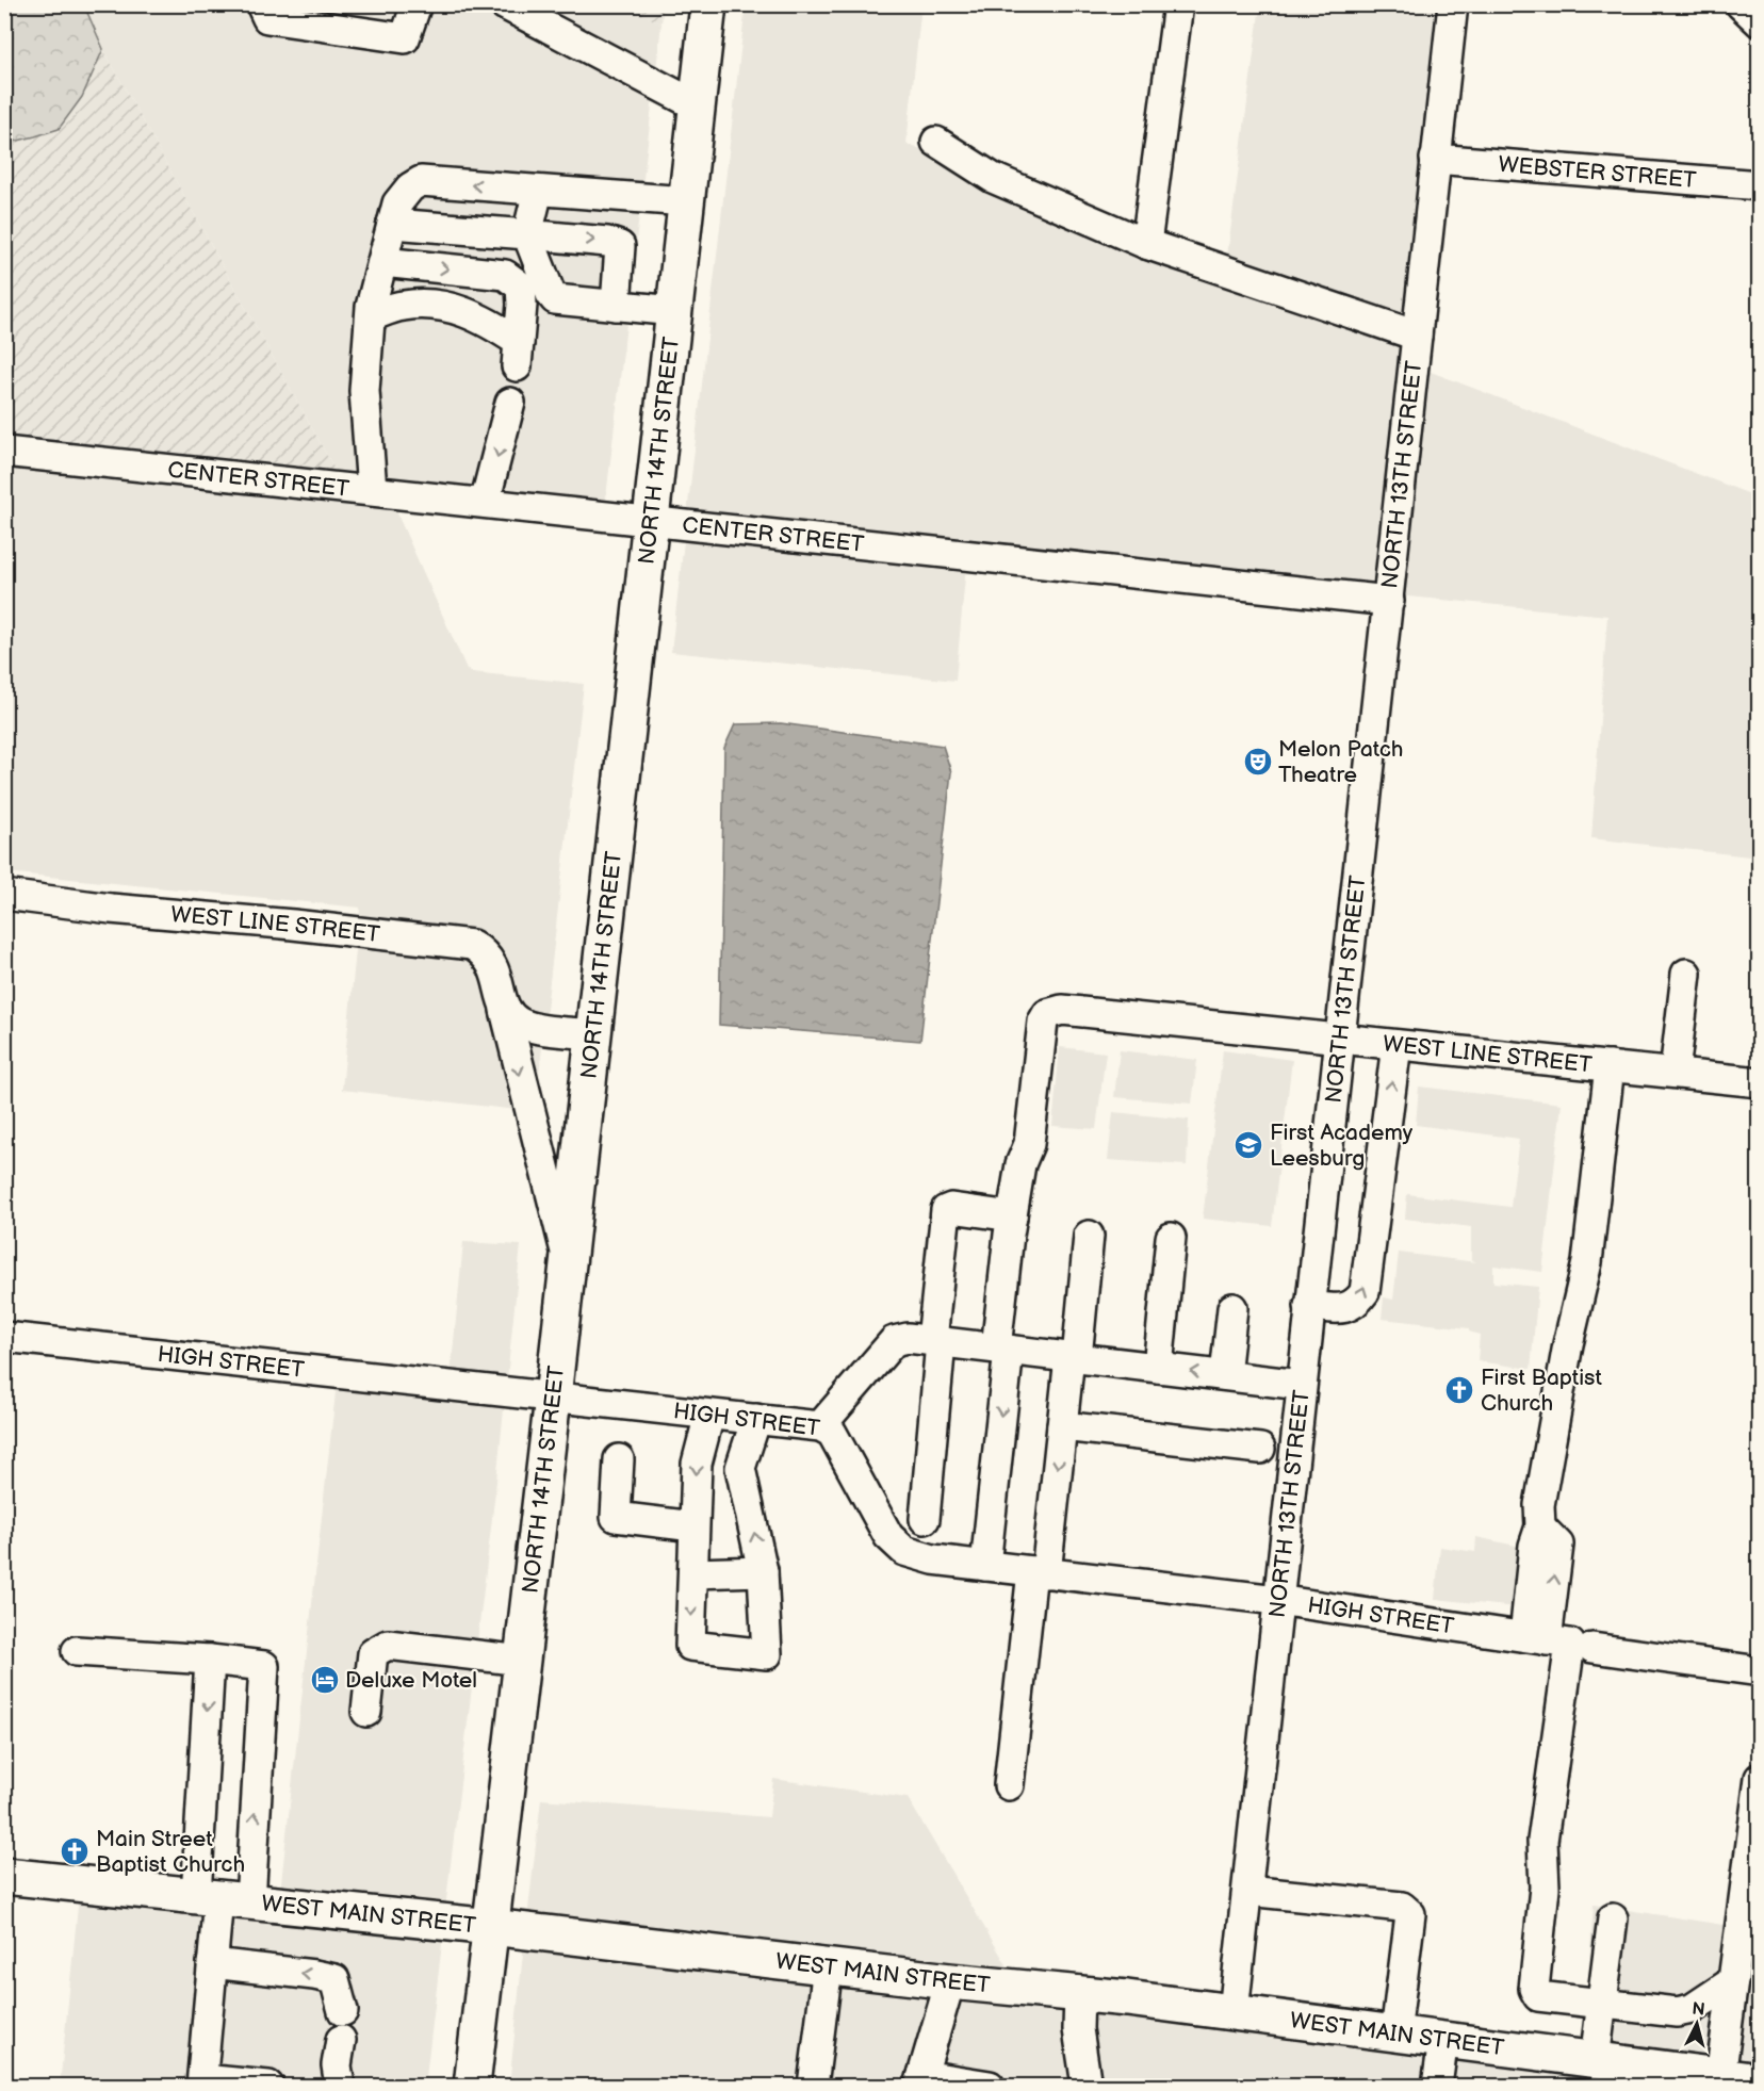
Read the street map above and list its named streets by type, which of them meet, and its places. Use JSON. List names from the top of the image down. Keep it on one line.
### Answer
{"streets":{"main road":["NORTH 14TH STREET","WEST MAIN STREET"],"street":["WEBSTER STREET","NORTH 13TH STREET","CENTER STREET","WEST LINE STREET","HIGH STREET"]},"crossings":[["WEBSTER STREET","NORTH 13TH STREET"],["NORTH 14TH STREET","CENTER STREET"],["NORTH 14TH STREET","WEST LINE STREET"],["NORTH 14TH STREET","HIGH STREET"],["NORTH 14TH STREET","WEST MAIN STREET"],["NORTH 13TH STREET","CENTER STREET"],["NORTH 13TH STREET","WEST LINE STREET"],["NORTH 13TH STREET","HIGH STREET"],["NORTH 13TH STREET","WEST MAIN STREET"]],"places":{"theatre":["Melon Patch Theatre"],"school or university":["First Academy Leesburg"],"church":["First Baptist Church","Main Street Baptist Church"],"hotel":["Deluxe Motel"]},"north":"top"}
